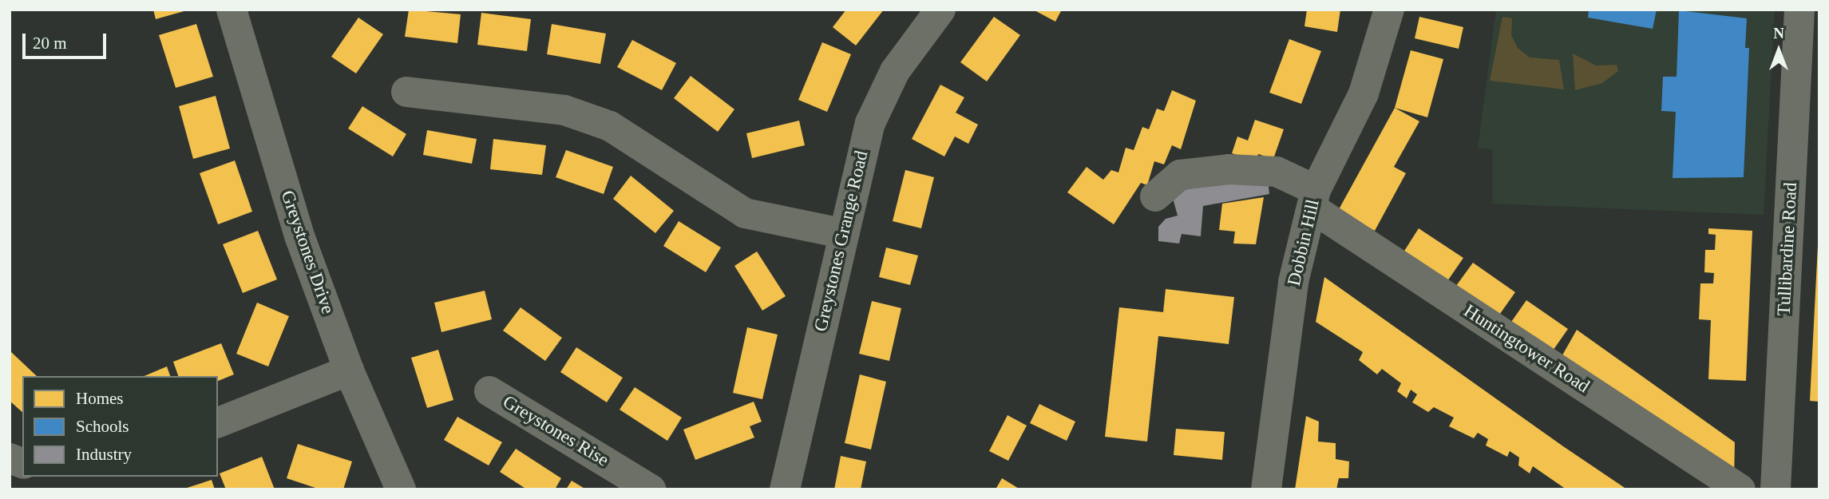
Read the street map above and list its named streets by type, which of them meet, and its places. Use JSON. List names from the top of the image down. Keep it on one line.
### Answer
{"streets":{"street":["Greystones Grange Road","Dobbin Hill","Tullibardine Road","Greystones Drive","Huntingtower Road","Greystones Rise"]},"crossings":[["Dobbin Hill","Huntingtower Road"]],"legend":["Homes","Schools","Industry"],"scale_bar":"20 m","north":"top"}
